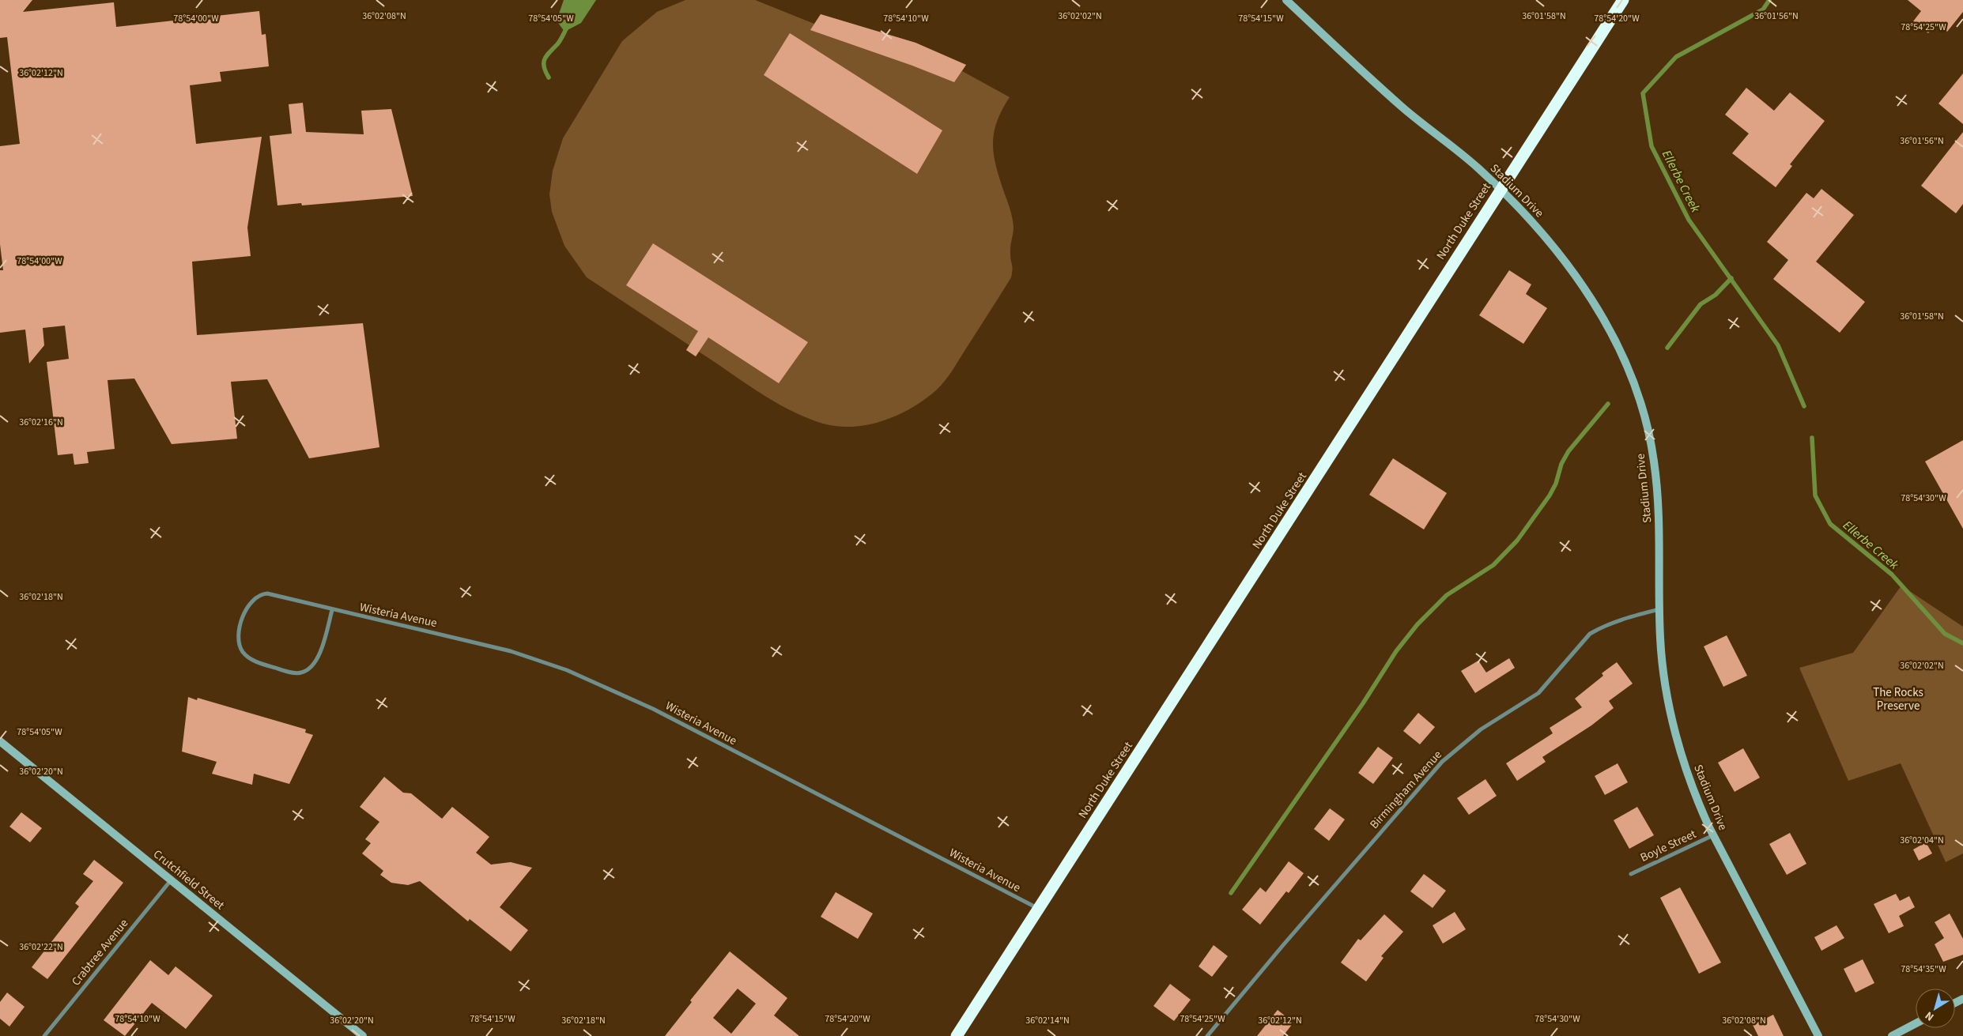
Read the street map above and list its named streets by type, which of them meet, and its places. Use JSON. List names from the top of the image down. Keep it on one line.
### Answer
{"streets":{"highway":["North Duke Street"],"street":["Stadium Drive","Wisteria Avenue","Birmingham Avenue","Boyle Street","Crutchfield Street","Crabtree Avenue"]},"crossings":[["Stadium Drive","North Duke Street"],["Stadium Drive","Birmingham Avenue"],["Stadium Drive","Boyle Street"],["North Duke Street","Wisteria Avenue"],["Crutchfield Street","Crabtree Avenue"]],"water":["Ellerbe Creek"],"parks":["The Rocks Preserve"],"north":"bottom left","coordinates":["36°02'08\"N","36°02'02\"N","36°01'58\"N","36°01'56\"N","78°54'00\"W","78°54'05\"W","78°54'10\"W","78°54'15\"W","78°54'20\"W","78°54'25\"W","36°02'12\"N","36°02'16\"N","78°54'30\"W","36°02'18\"N","36°02'20\"N","36°02'04\"N","36°02'22\"N","78°54'35\"W","36°02'14\"N"]}
